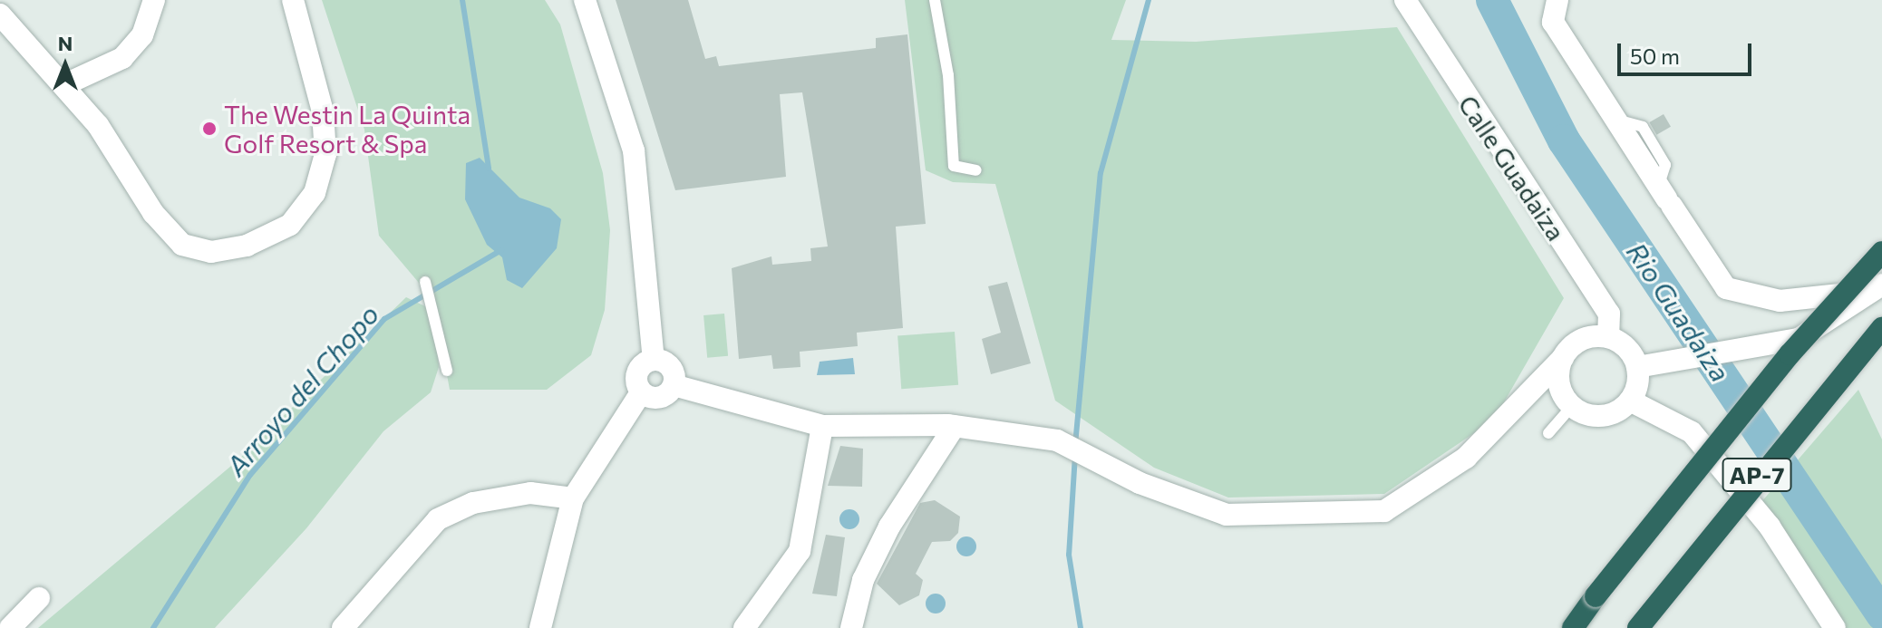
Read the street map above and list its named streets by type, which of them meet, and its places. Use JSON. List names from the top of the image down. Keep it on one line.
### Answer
{"streets":{"highway":["AP-7"],"street":["Calle Guadaiza"]},"water":["Rio Guadaiza","Arroyo del Chopo"],"places":["The Westin La Quinta Golf Resort & Spa"],"scale_bar":"50 m","north":"top"}
